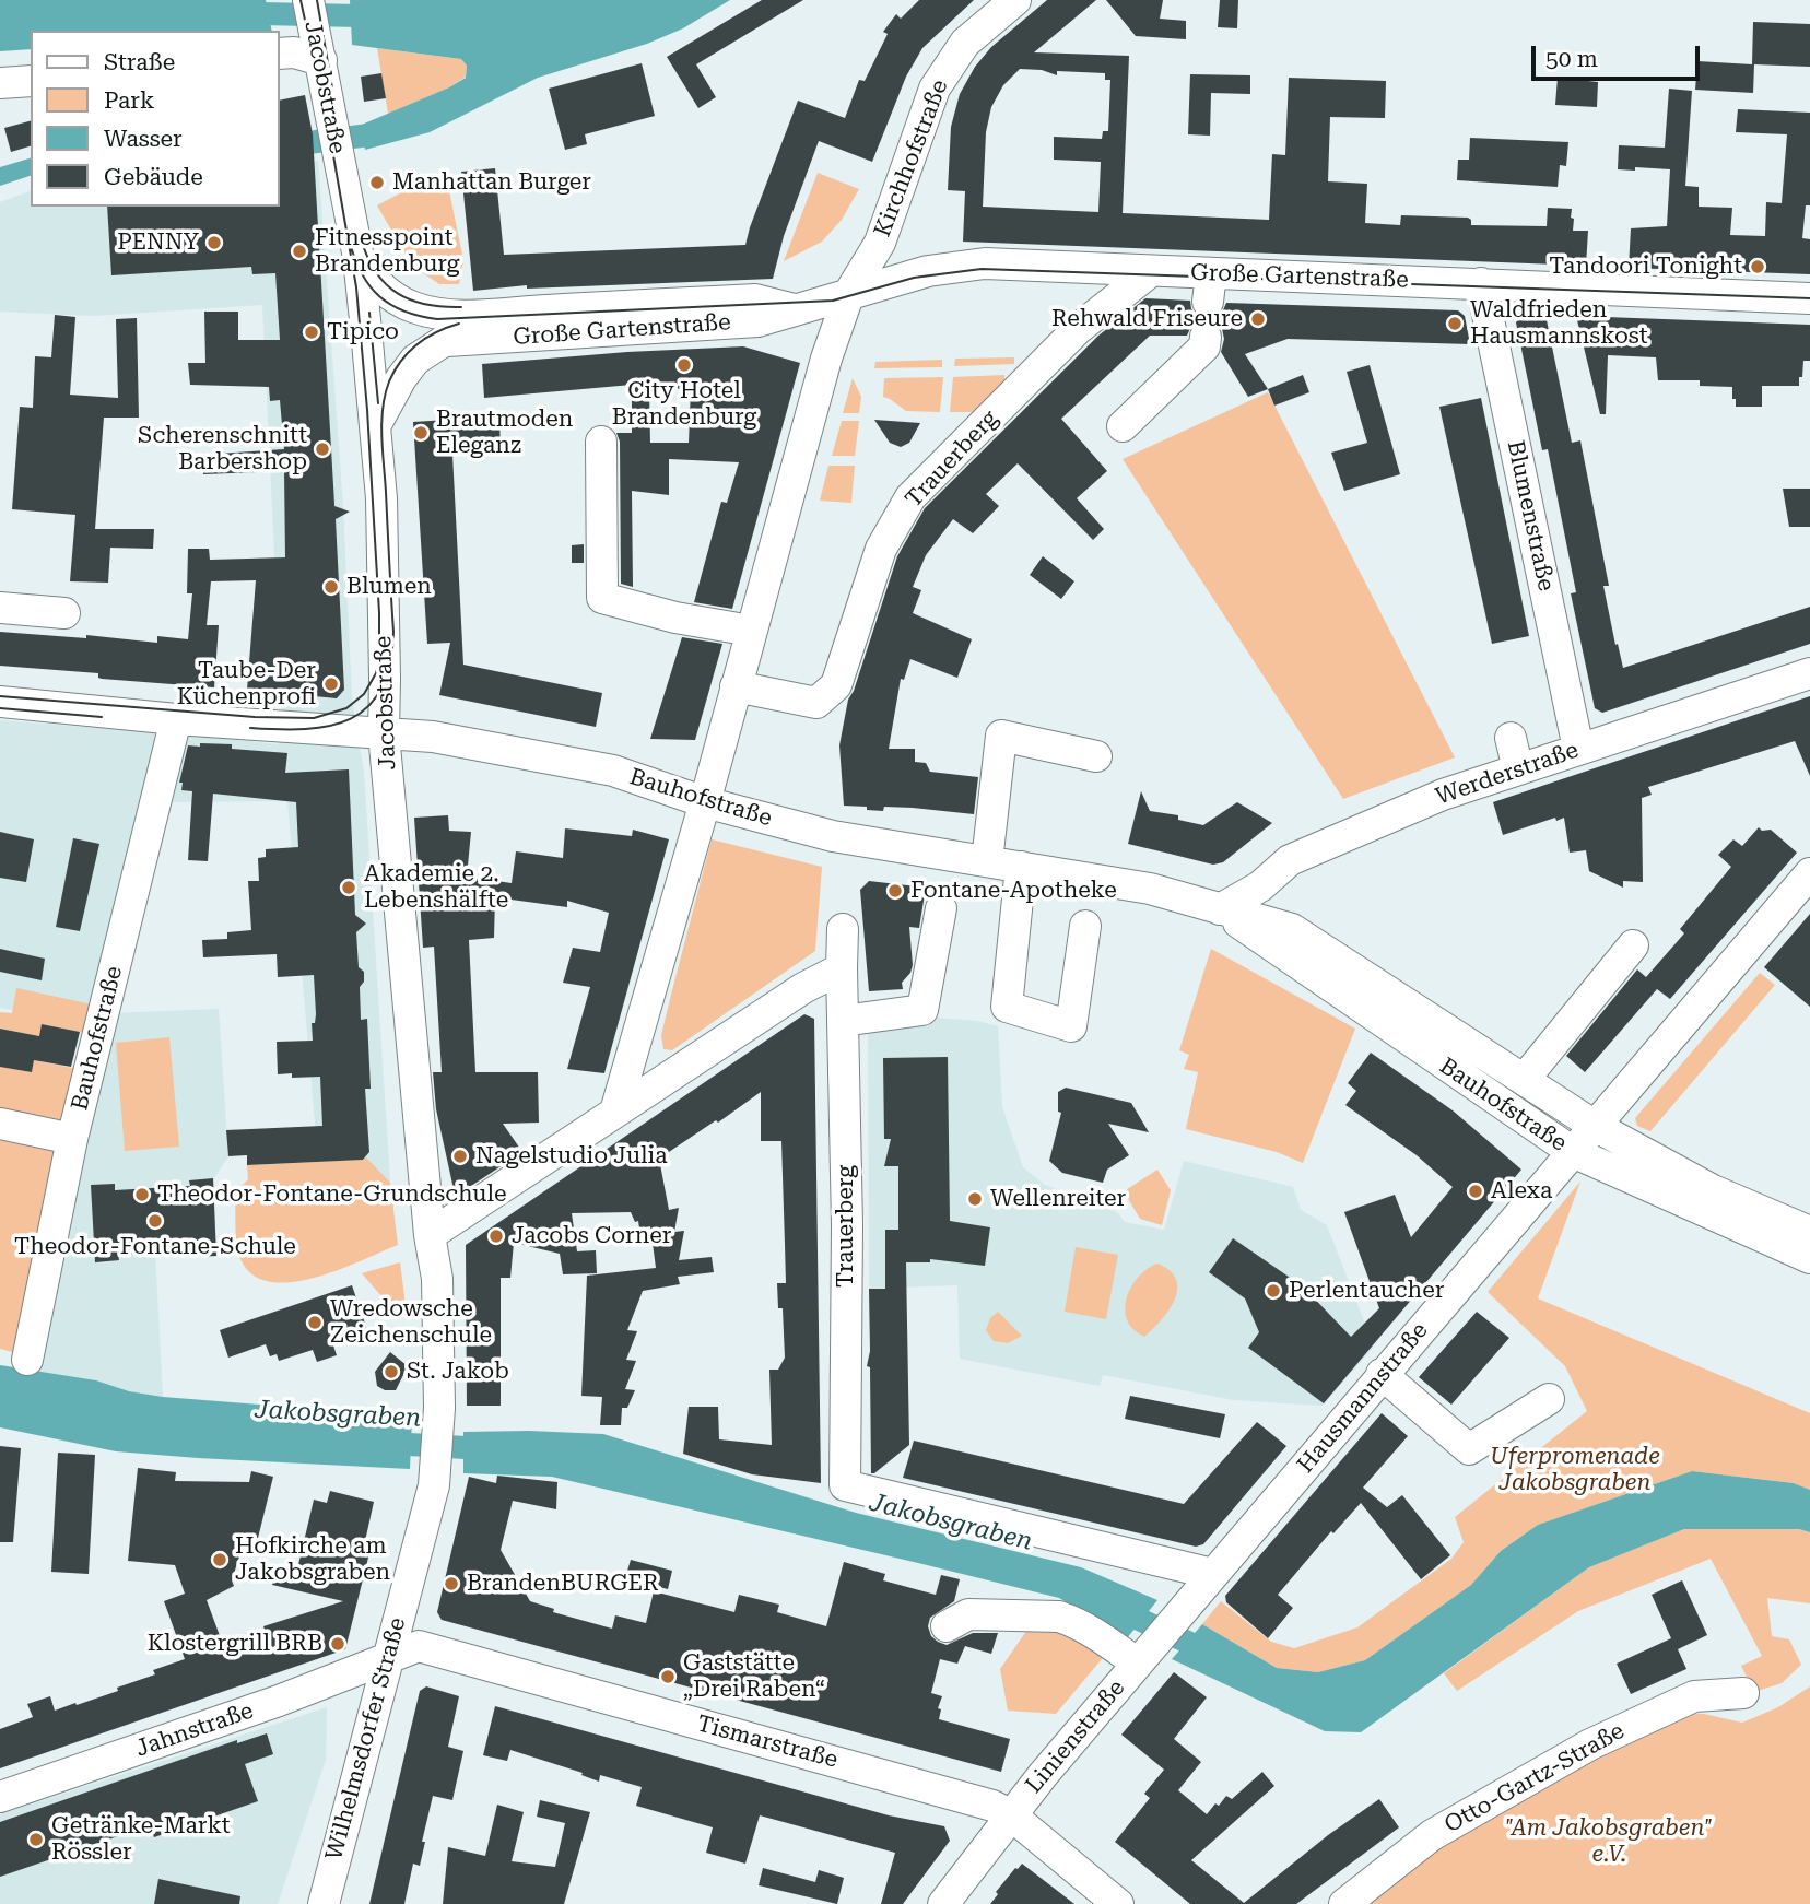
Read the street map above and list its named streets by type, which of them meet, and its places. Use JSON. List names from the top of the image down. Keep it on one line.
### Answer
{"streets":{"street":["Jacobstraße","Kirchhofstraße","Große Gartenstraße","Trauerberg","Blumenstraße","Werderstraße","Bauhofstraße","Hausmannstraße","Jahnstraße","Linienstraße","Wilhelmsdorfer Straße","Tismarstraße","Otto-Gartz-Straße"]},"crossings":[["Jacobstraße","Große Gartenstraße"],["Jacobstraße","Bauhofstraße"],["Jacobstraße","Wilhelmsdorfer Straße"],["Kirchhofstraße","Große Gartenstraße"],["Große Gartenstraße","Trauerberg"],["Große Gartenstraße","Blumenstraße"],["Trauerberg","Hausmannstraße"],["Trauerberg","Linienstraße"],["Blumenstraße","Werderstraße"],["Werderstraße","Bauhofstraße"],["Bauhofstraße","Hausmannstraße"],["Hausmannstraße","Linienstraße"],["Jahnstraße","Wilhelmsdorfer Straße"],["Jahnstraße","Tismarstraße"],["Linienstraße","Tismarstraße"],["Wilhelmsdorfer Straße","Tismarstraße"]],"water":["Jakobsgraben"],"parks":["Uferpromenade Jakobsgraben","\"Am Jakobsgraben\" e.V."],"places":["Manhattan Burger","PENNY","Fitnesspoint Brandenburg","Tandoori Tonight","Rehwald Friseure","Waldfrieden Hausmannskost","Tipico","City Hotel Brandenburg","Brautmoden Eleganz","Scherenschnitt Barbershop","Blumen","Taube-Der Küchenprofi","Akademie 2. Lebenshälfte","Fontane-Apotheke","Nagelstudio Julia","Alexa","Theodor-Fontane-Grundschule","Wellenreiter","Theodor-Fontane-Schule","Jacobs Corner","Perlentaucher","Wredowsche Zeichenschule","St. Jakob","Hofkirche am Jakobsgraben","BrandenBURGER","Klostergrill BRB","Gaststätte „Drei Raben“","Getränke-Markt Rössler"],"legend":["Straße","Park","Wasser","Gebäude"],"scale_bar":"50 m"}
